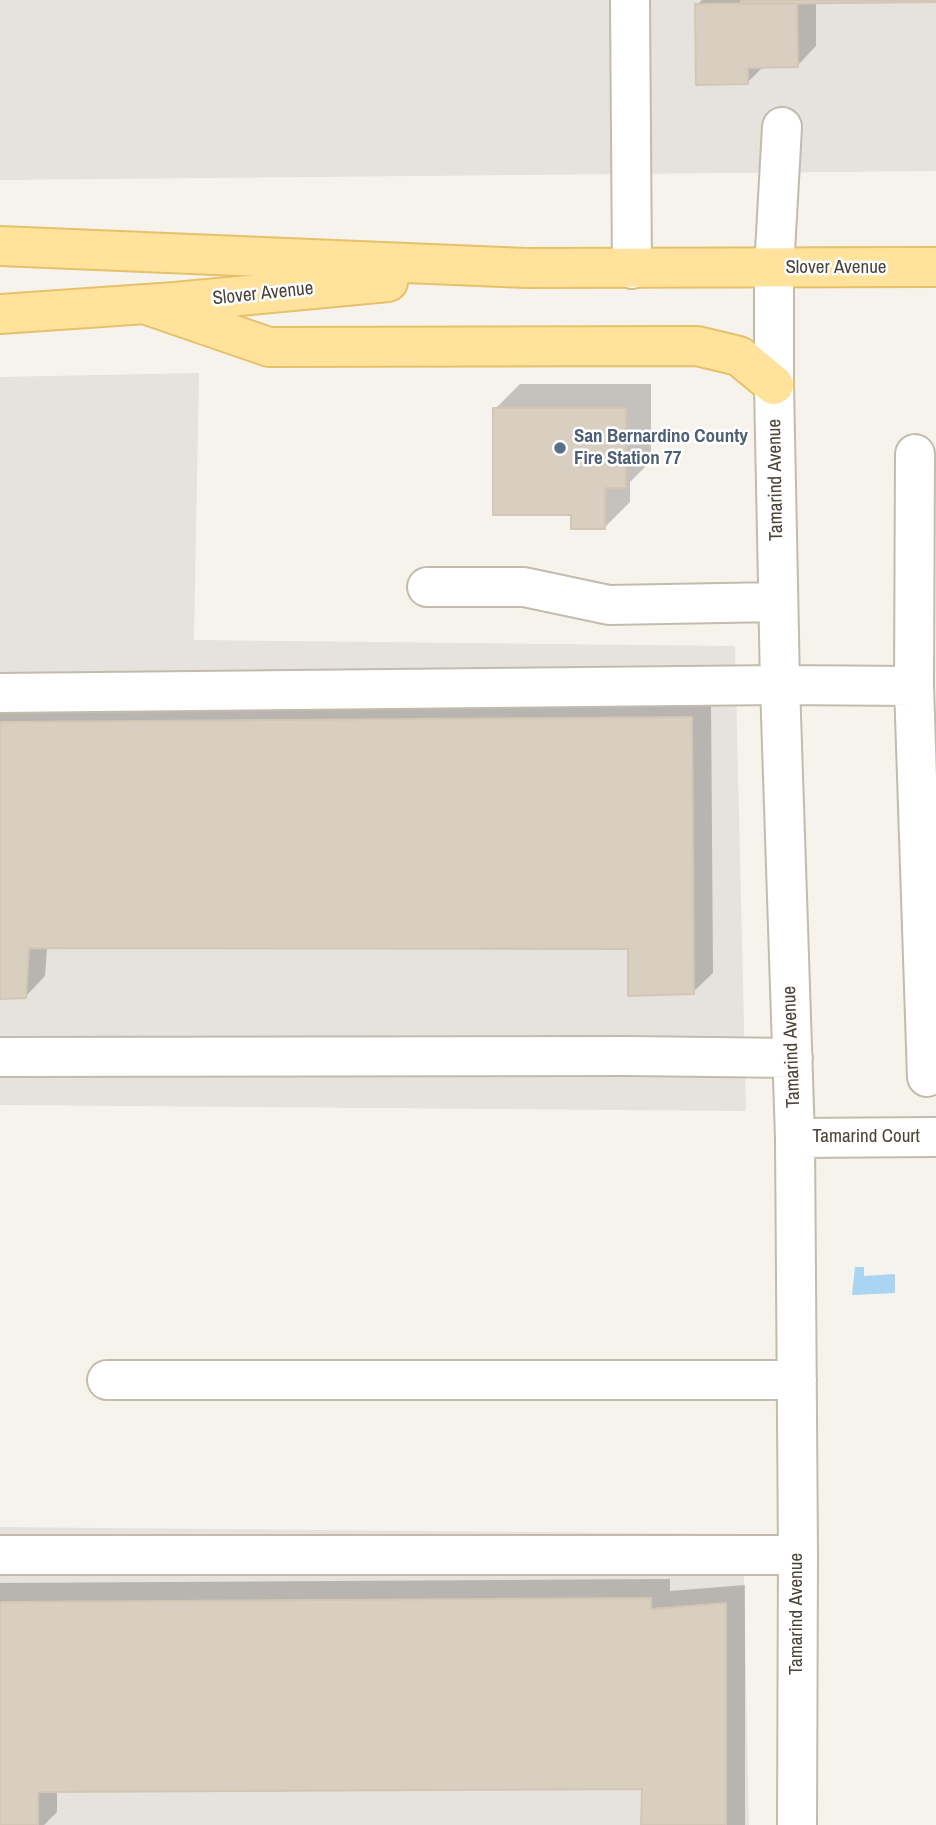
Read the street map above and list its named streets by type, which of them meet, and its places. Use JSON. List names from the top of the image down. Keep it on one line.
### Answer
{"streets":{"main road":["Slover Avenue"],"street":["Tamarind Avenue","Tamarind Court"]},"crossings":[["Slover Avenue","Tamarind Avenue"],["Tamarind Avenue","Tamarind Court"]],"places":["San Bernardino County Fire Station 77"]}
